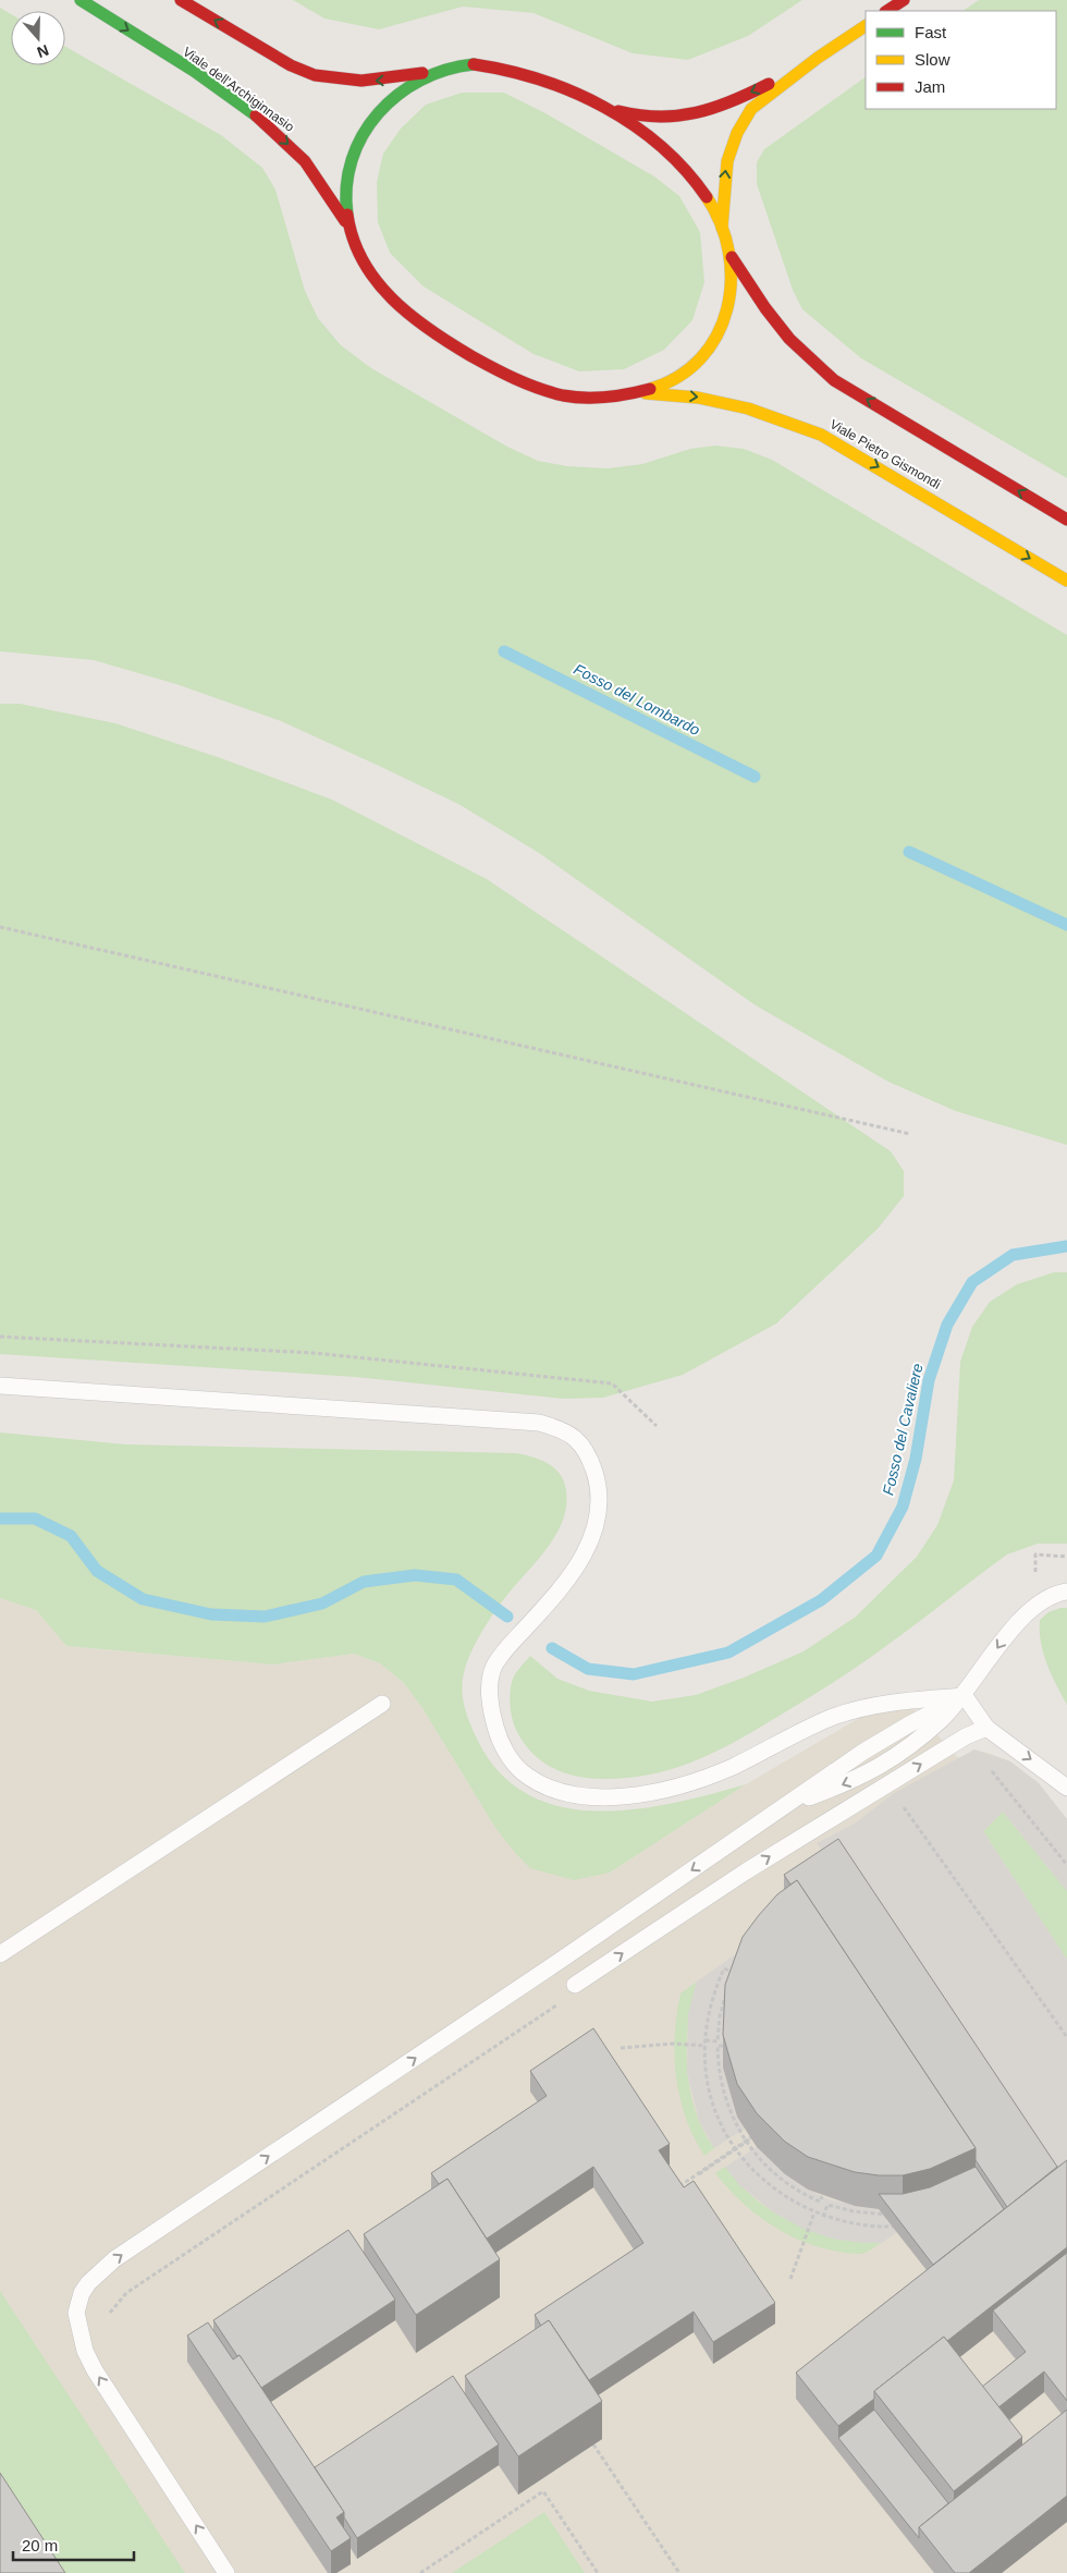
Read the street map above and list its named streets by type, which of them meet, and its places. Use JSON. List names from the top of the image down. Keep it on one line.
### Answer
{"streets":{"street":["Viale dell'Archiginnasio","Viale Pietro Gismondi"]},"one_way":["Viale dell'Archiginnasio"],"water":["Fosso del Lombardo","Fosso del Cavaliere"],"legend":["Fast","Slow","Jam"],"scale_bar":"20 m","north":"bottom"}
